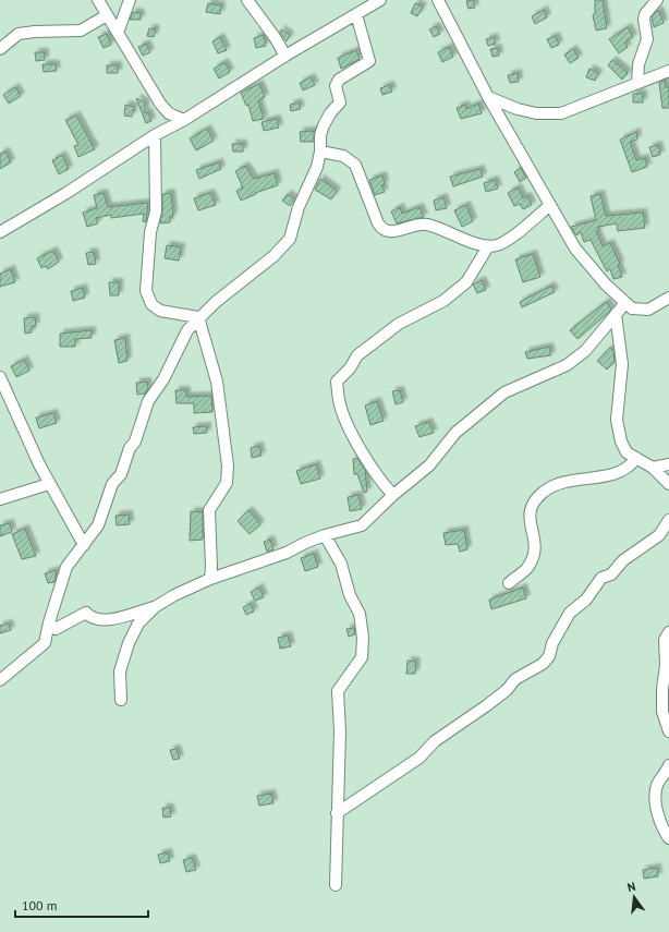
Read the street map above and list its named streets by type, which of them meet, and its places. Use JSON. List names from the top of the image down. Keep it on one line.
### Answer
{"scale_bar":"100 m","north":"top"}
